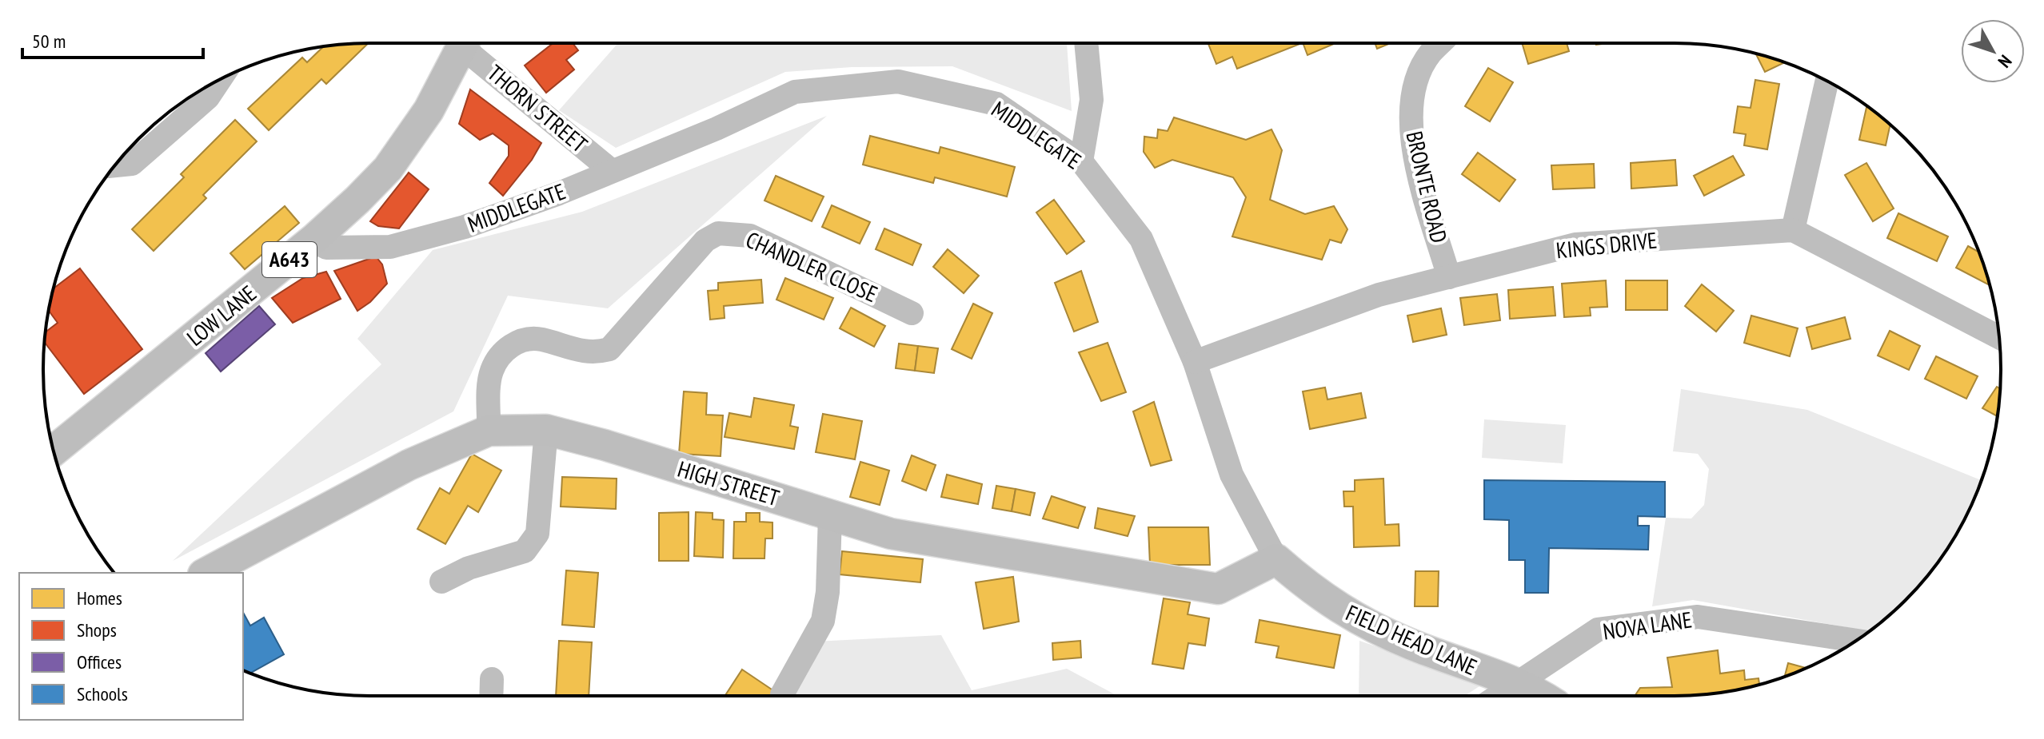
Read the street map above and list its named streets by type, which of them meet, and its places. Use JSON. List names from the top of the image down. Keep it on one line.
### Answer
{"streets":{"main road":["A643","LOW LANE","HIGH STREET","FIELD HEAD LANE"],"street":["THORN STREET","MIDDLEGATE","BRONTE ROAD","KINGS DRIVE","CHANDLER CLOSE","NOVA LANE"]},"crossings":[["THORN STREET","MIDDLEGATE"],["MIDDLEGATE","KINGS DRIVE"],["MIDDLEGATE","LOW LANE"],["MIDDLEGATE","HIGH STREET"],["MIDDLEGATE","FIELD HEAD LANE"],["BRONTE ROAD","KINGS DRIVE"],["CHANDLER CLOSE","HIGH STREET"],["HIGH STREET","FIELD HEAD LANE"],["NOVA LANE","FIELD HEAD LANE"]],"legend":["Homes","Shops","Offices","Schools"],"scale_bar":"50 m","north":"bottom right"}
